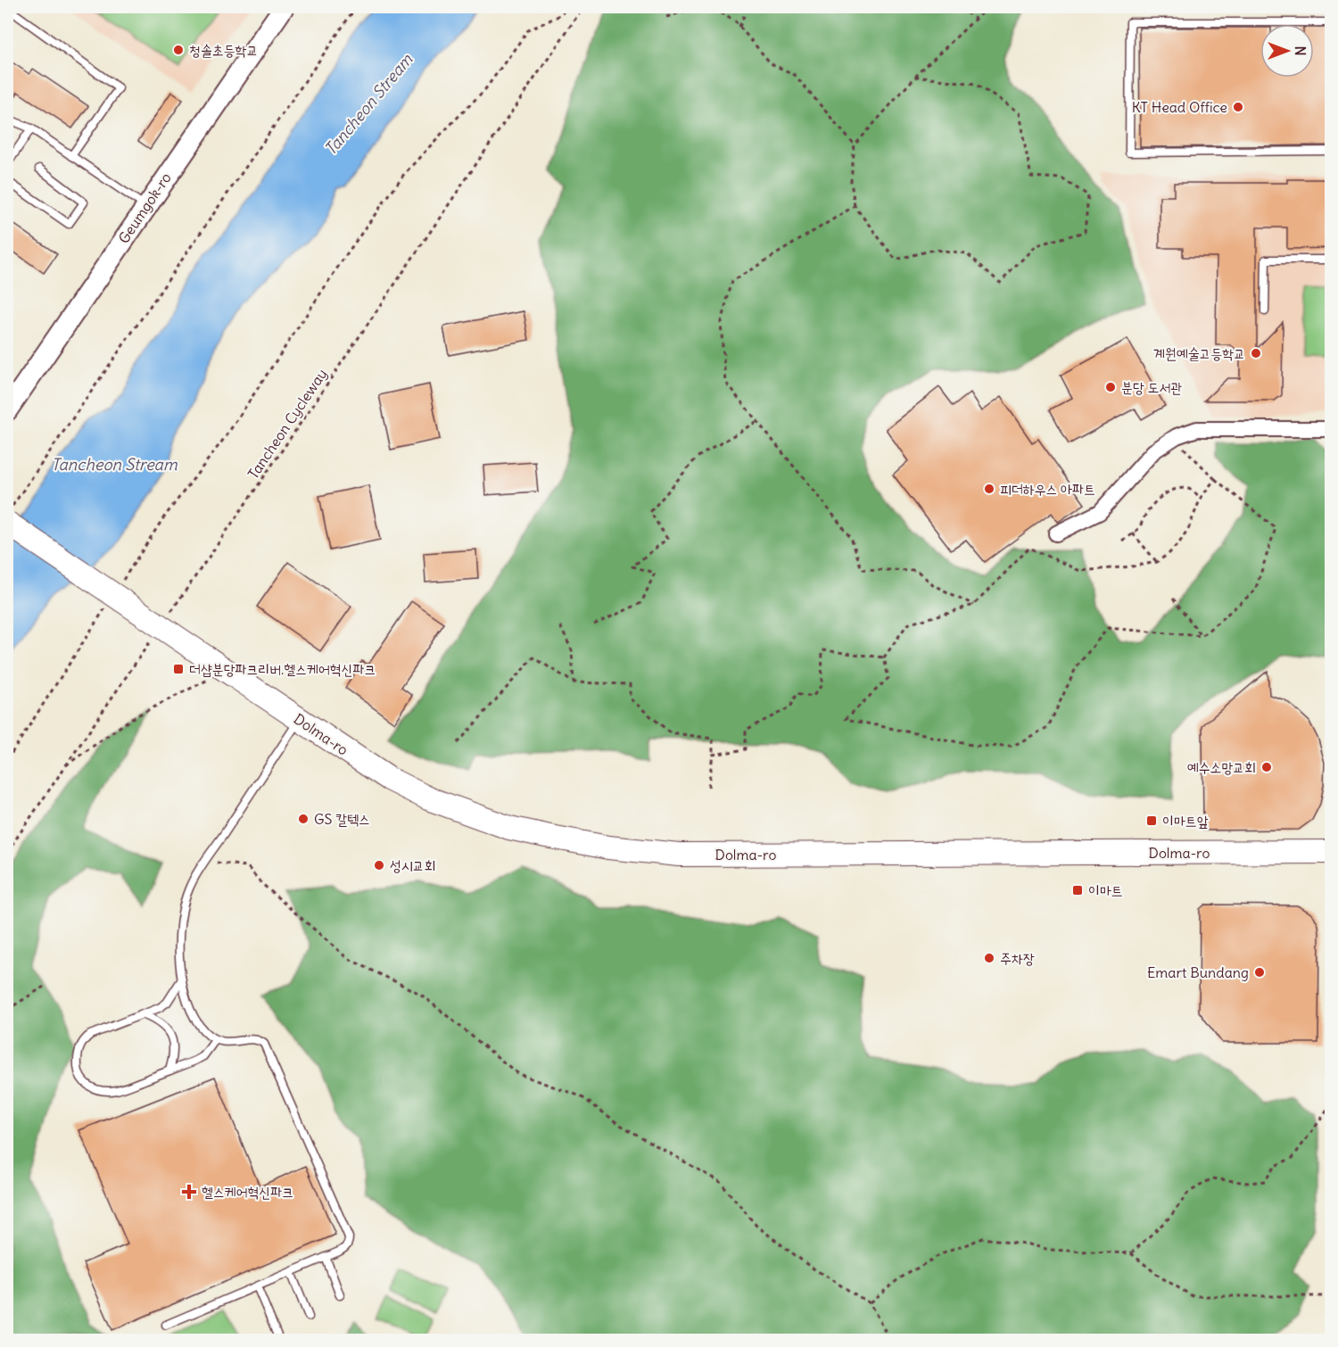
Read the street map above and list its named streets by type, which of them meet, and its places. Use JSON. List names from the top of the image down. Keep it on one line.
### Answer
{"streets":{"main road":["Geumgok-ro","Dolma-ro"],"path":["Tancheon Cycleway"]},"water":["Tancheon Stream"],"places":{"other":["청솔초등학교","KT Head Office","계원예술고등학교","분당 도서관","피더하우스 아파트","예수소망교회","GS 칼텍스","성시교회","주차장","Emart Bundang"],"transit":["더샵분당파크리버.헬스케어혁신파크","이마트앞","이마트"],"health":["헬스케어혁신파크"]},"north":"right"}
